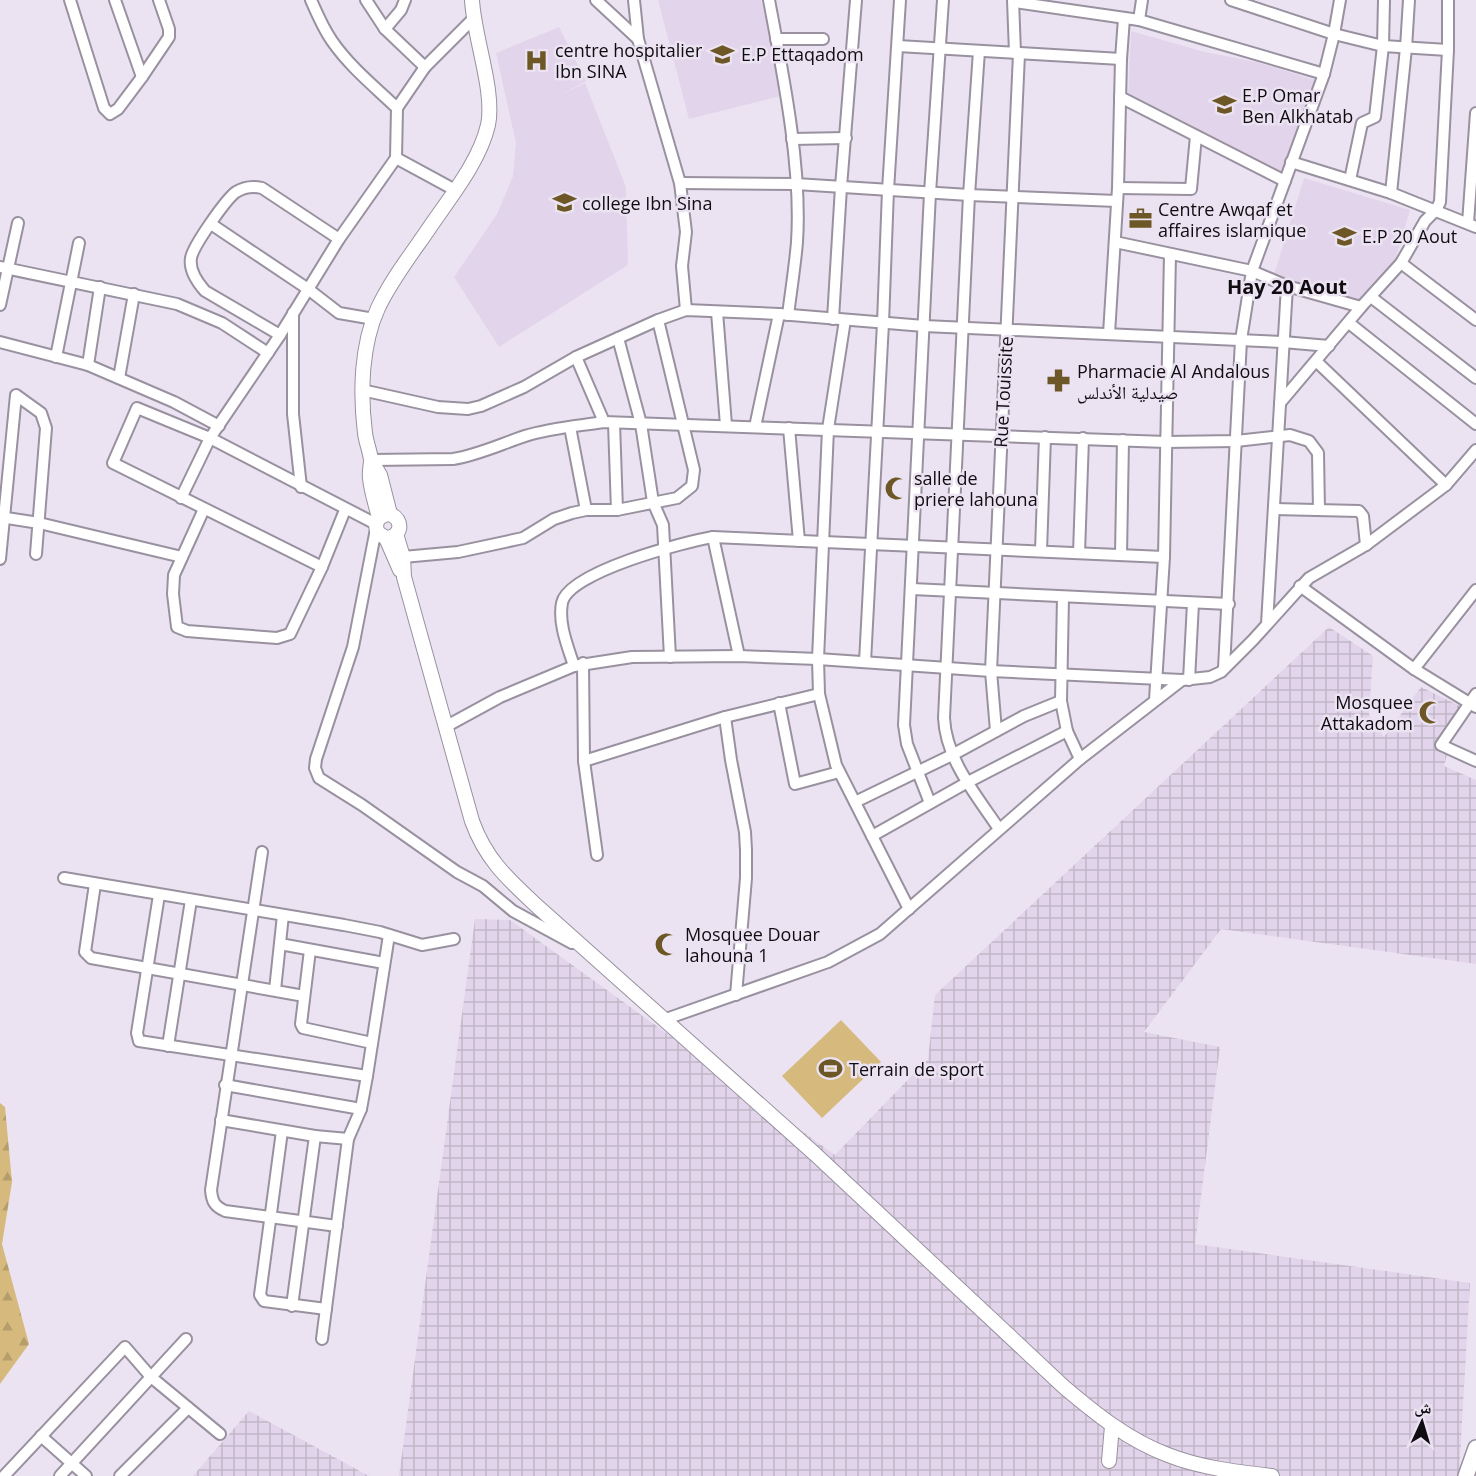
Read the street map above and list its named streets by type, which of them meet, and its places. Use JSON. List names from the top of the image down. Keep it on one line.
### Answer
{"streets":{"street":["Rue Touissite"]},"districts":["Hay 20 Aout"],"places":{"school or university":["E.P Ettaqadom","E.P Omar Ben Alkhatab","college Ibn Sina","E.P 20 Aout"],"hospital":["centre hospitalier Ibn SINA"],"office":["Centre Awqaf et affaires islamique"],"pharmacy":["Pharmacie Al Andalous صيدلية الأندلس"],"mosque":["salle de priere lahouna","Mosquee Attakadom","Mosquee Douar lahouna 1"],"sports":["Terrain de sport"]},"north":"top"}
